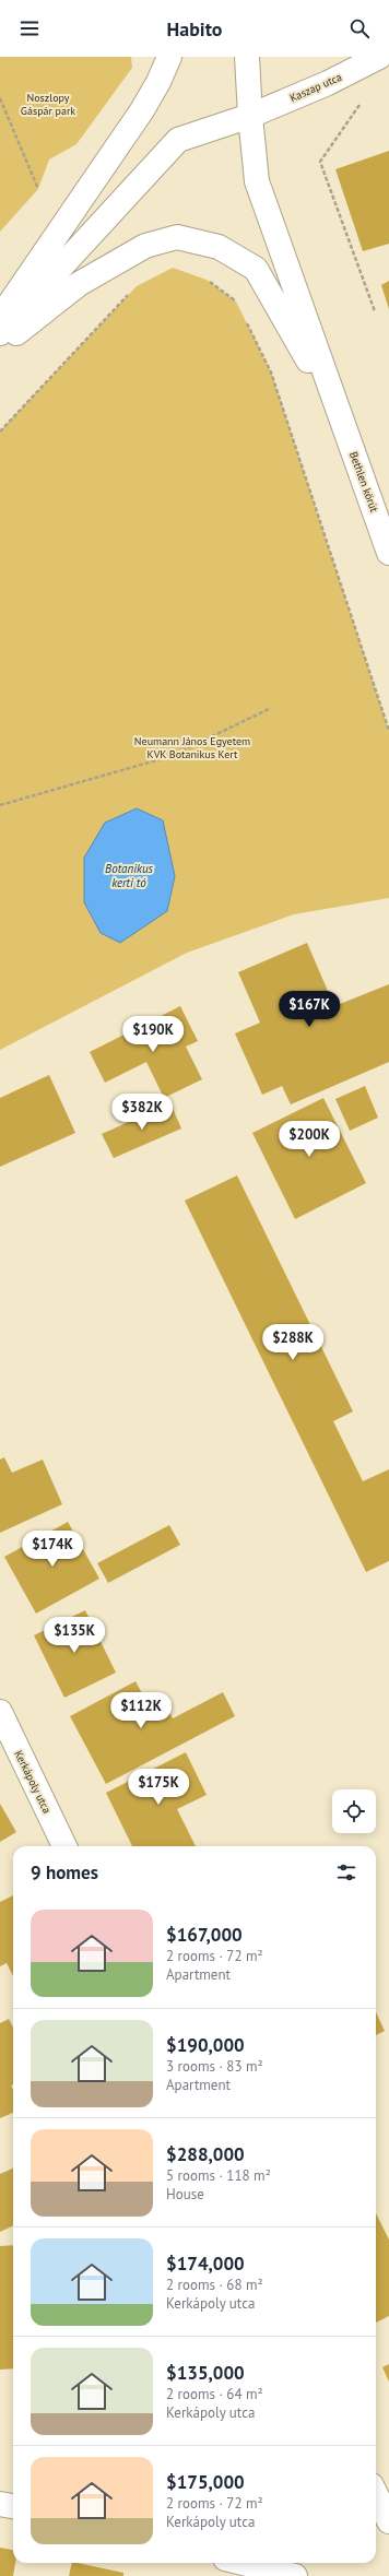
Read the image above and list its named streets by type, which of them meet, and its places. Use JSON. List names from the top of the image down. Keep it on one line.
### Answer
{"streets":{"main road":["Kaszap utca","Bethlen körút","Kerkápoly utca"]},"water":["Botanikus kerti tó"],"parks":["Noszlopy Gáspár park","Neumann János Egyetem KVK Botanikus Kert"],"page":{"header":"Habito","price":["$167K","$190K","$382K","$200K","$288K","$174K","$135K","$112K","$175K"],"heading":"9 homes","list":[{"name":"$167,000","note":"2 rooms · 72 m² · Apartment"},{"name":"$190,000","note":"3 rooms · 83 m² · Apartment"},{"name":"$288,000","note":"5 rooms · 118 m² · House"},{"name":"$174,000","note":"2 rooms · 68 m² · Kerkápoly utca"},{"name":"$135,000","note":"2 rooms · 64 m² · Kerkápoly utca"},{"name":"$175,000","note":"2 rooms · 72 m² · Kerkápoly utca"}]}}
